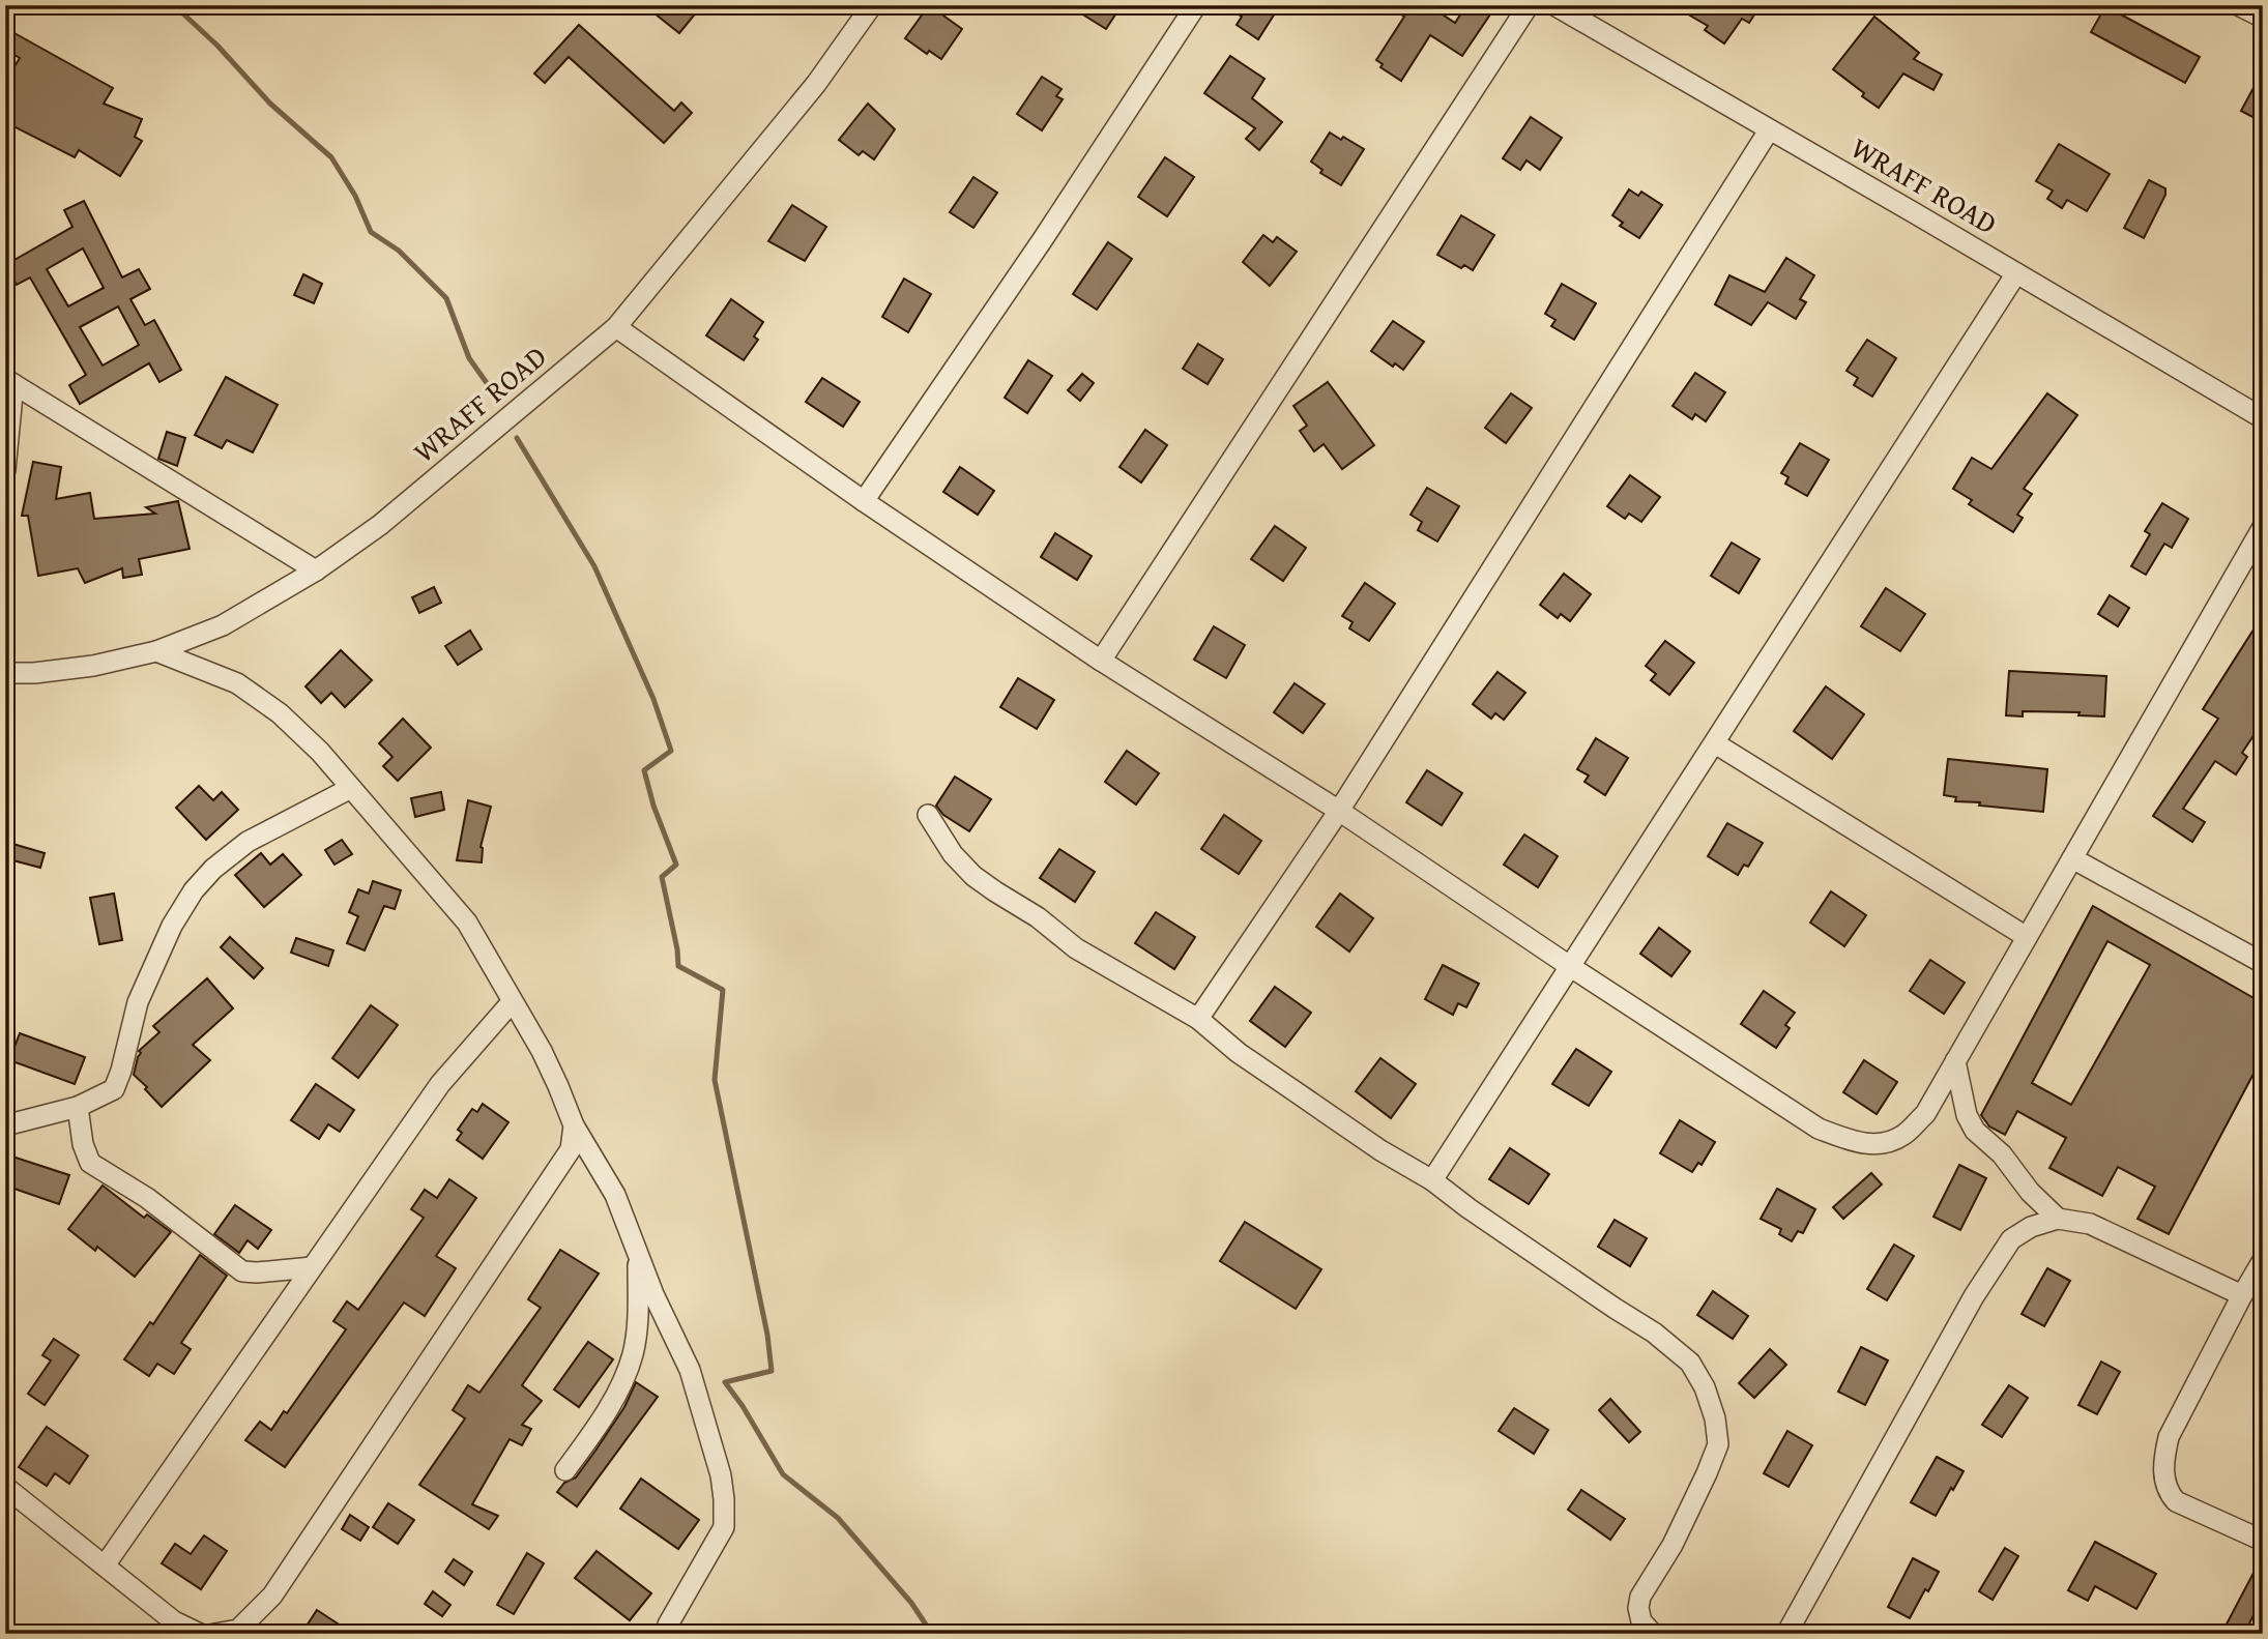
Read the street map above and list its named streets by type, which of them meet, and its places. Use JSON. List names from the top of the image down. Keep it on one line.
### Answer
{"streets":{"street":["WRAFF ROAD"]}}
